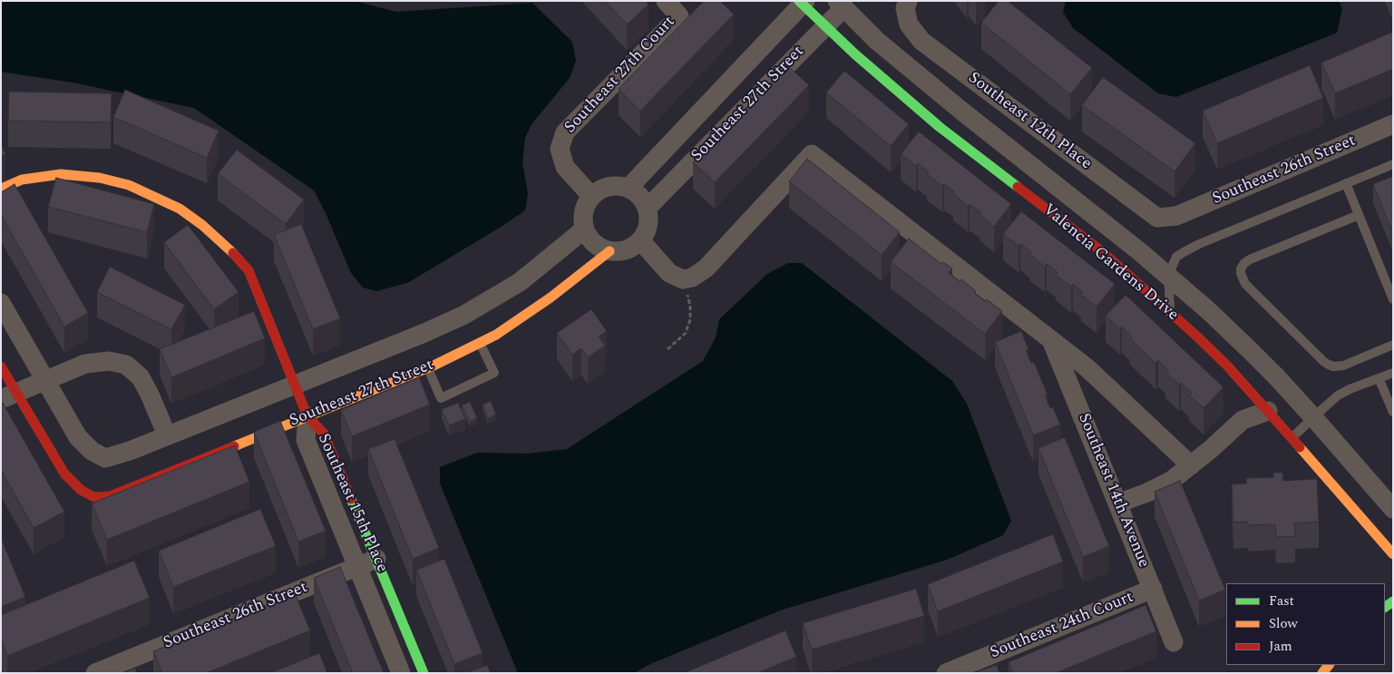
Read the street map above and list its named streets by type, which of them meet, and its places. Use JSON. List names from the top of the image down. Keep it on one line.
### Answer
{"streets":{"street":["Southeast 27th Court","Southeast 27th Street","Southeast 12th Place","Southeast 26th Street","Valencia Gardens Drive","Southeast 14th Avenue","Southeast 15th Place","Southeast 24th Court"]},"crossings":[["Southeast 27th Court","Southeast 27th Street"],["Southeast 27th Street","Valencia Gardens Drive"],["Southeast 27th Street","Southeast 15th Place"],["Southeast 12th Place","Southeast 26th Street"],["Southeast 26th Street","Southeast 15th Place"],["Southeast 14th Avenue","Southeast 24th Court"]],"legend":["Fast","Slow","Jam"]}
